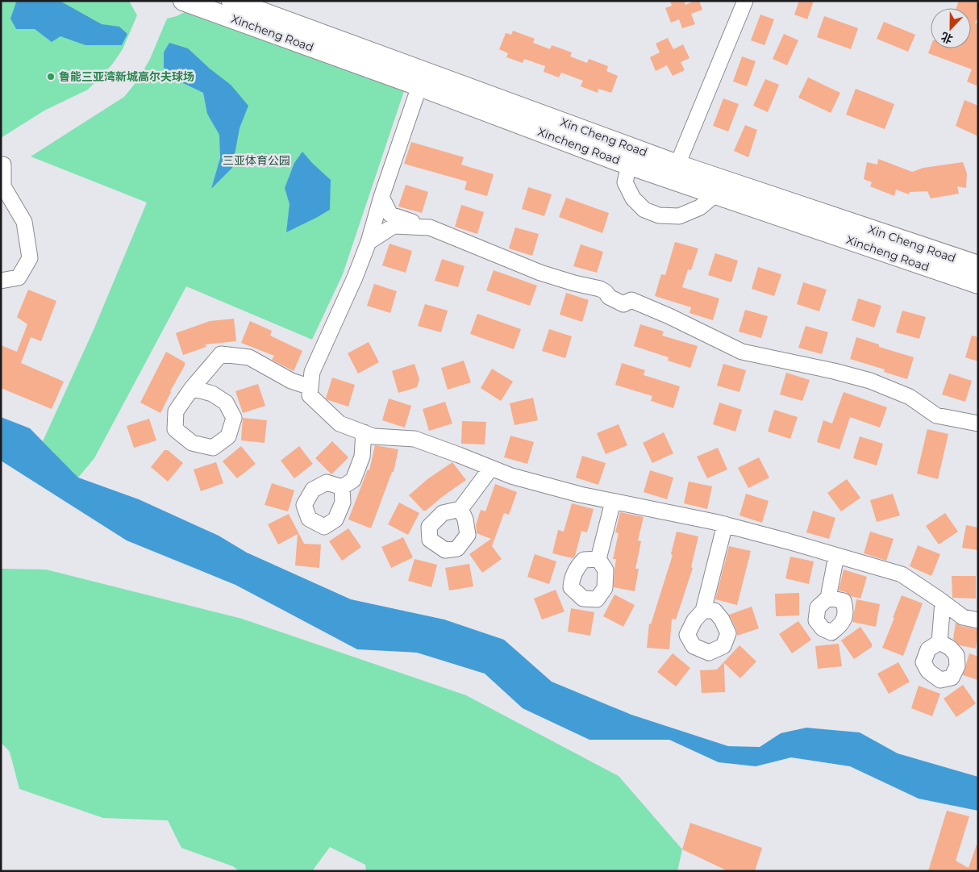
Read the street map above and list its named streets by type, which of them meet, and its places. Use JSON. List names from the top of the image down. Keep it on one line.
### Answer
{"streets":{"main road":["Xincheng Road","Xin Cheng Road"]},"parks":["三亚体育公园"],"places":["鲁能三亚湾新城高尔夫球场"],"north":"bottom"}
